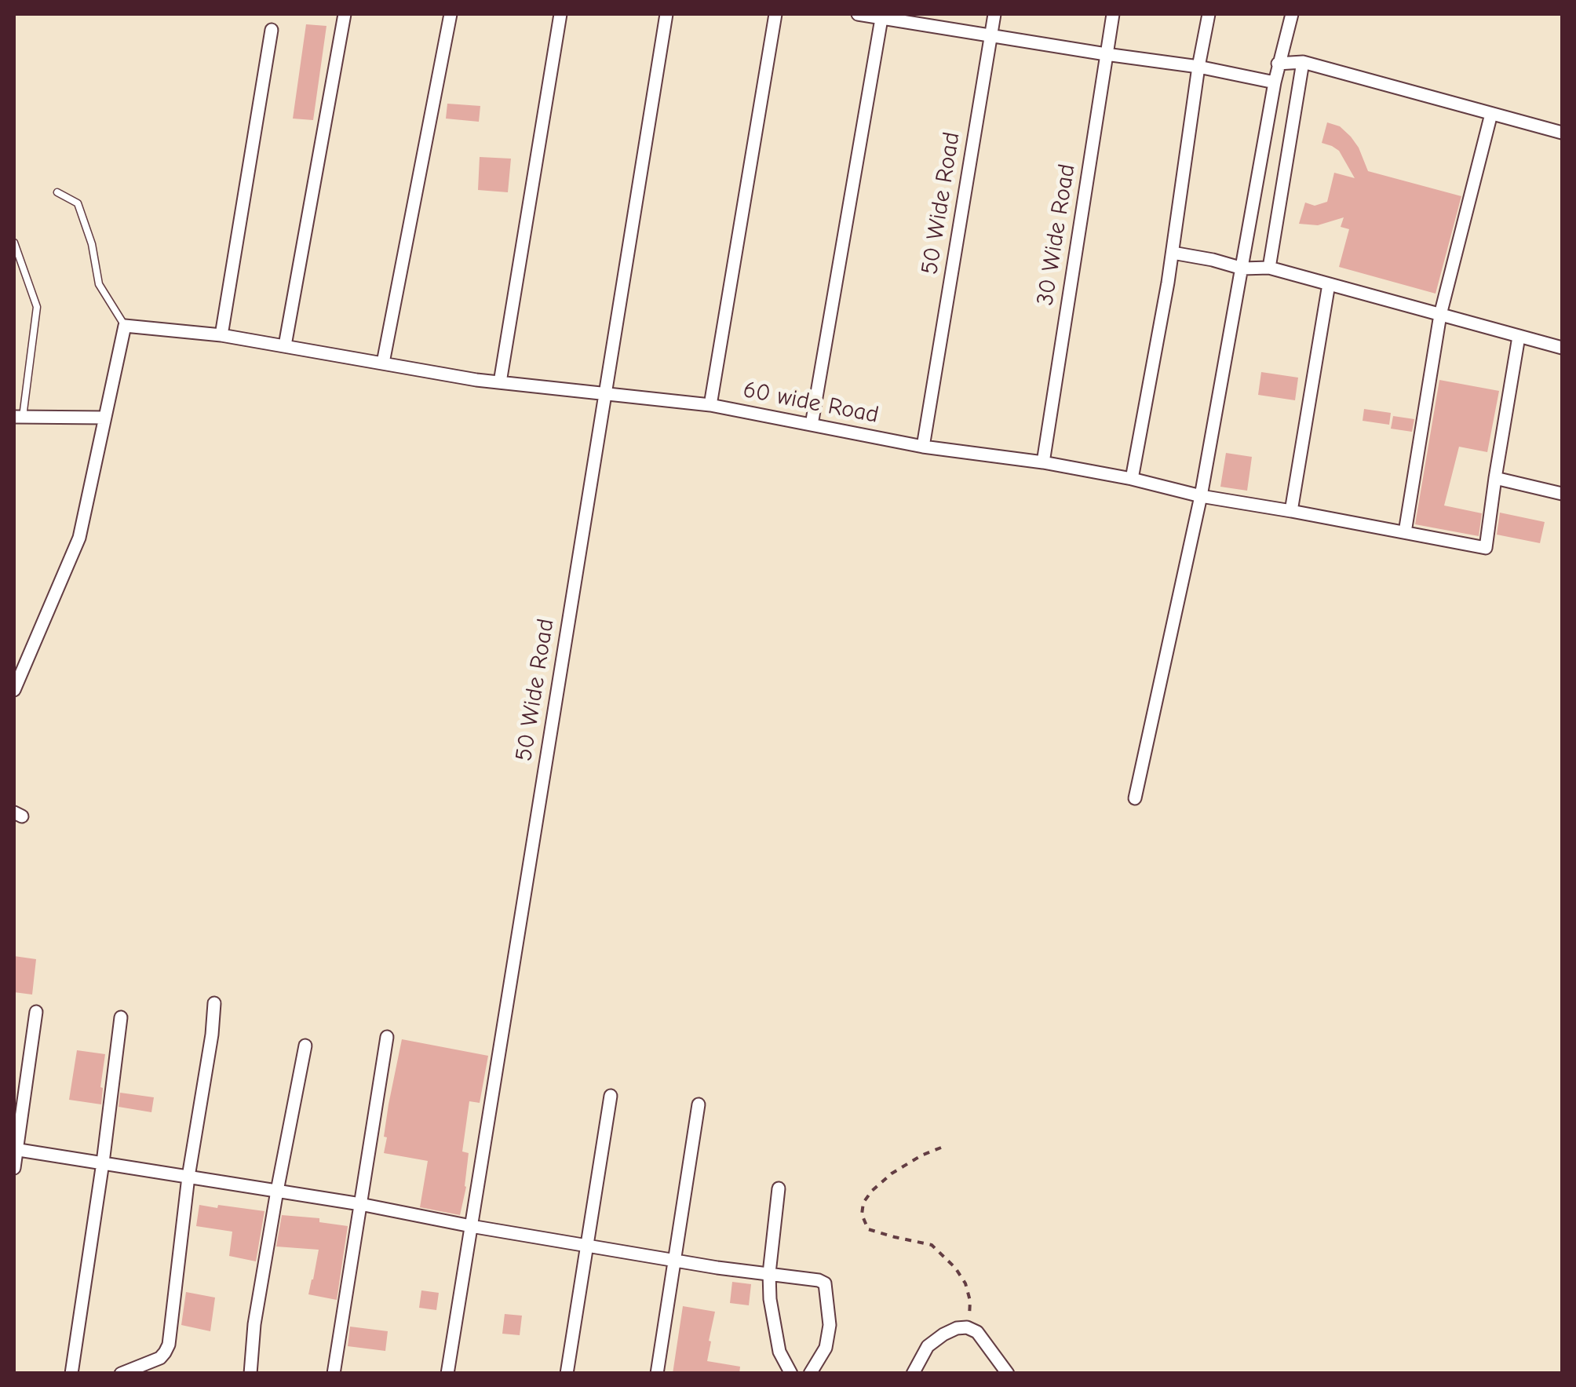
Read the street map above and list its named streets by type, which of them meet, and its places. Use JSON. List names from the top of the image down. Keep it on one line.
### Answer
{"streets":{"street":["50 Wide Road","30 Wide Road","60 wide Road"]},"crossings":[["50 Wide Road","60 wide Road"],["30 Wide Road","60 wide Road"]]}
